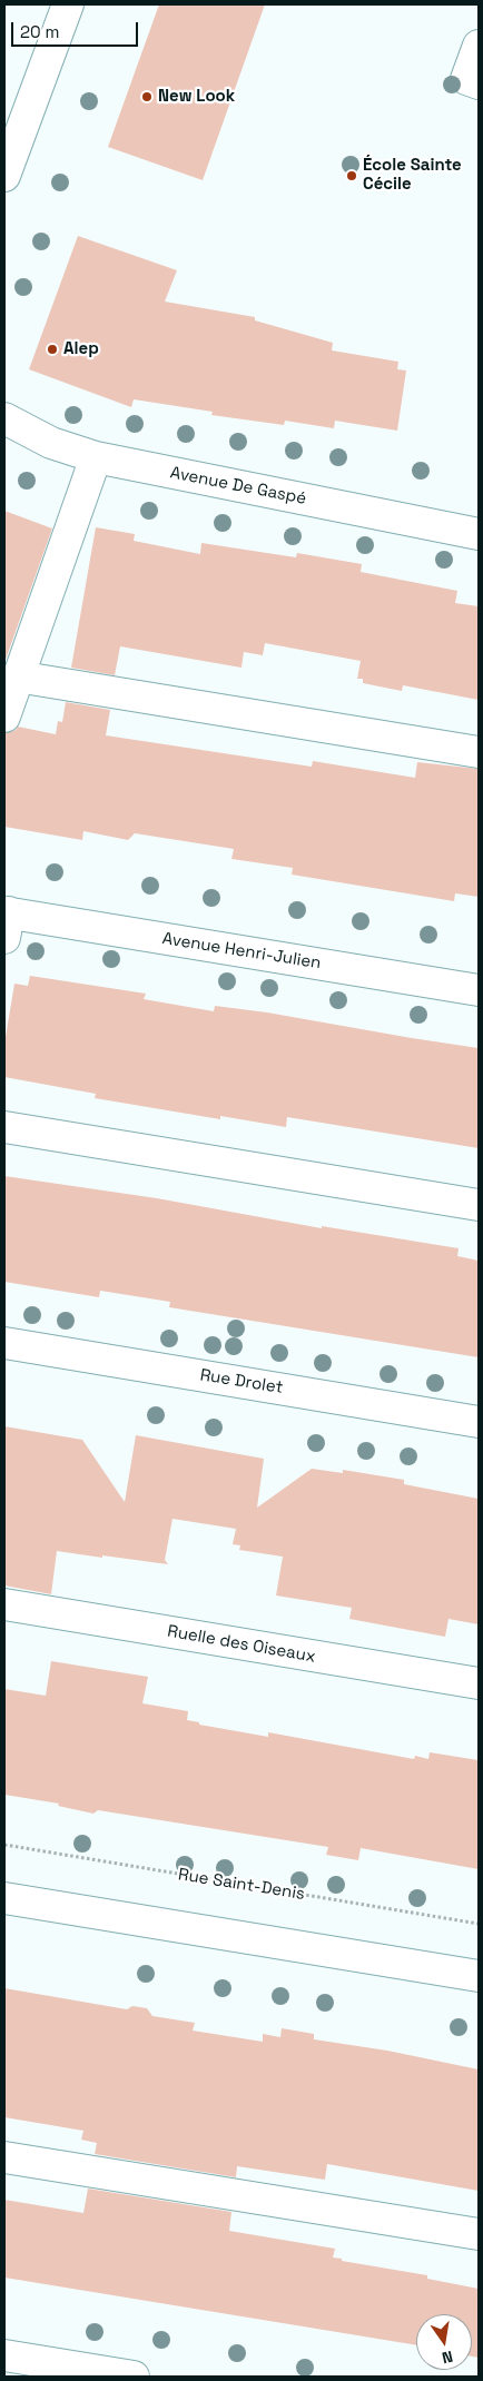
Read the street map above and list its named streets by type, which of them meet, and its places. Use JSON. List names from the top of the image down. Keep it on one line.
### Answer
{"streets":{"street":["Avenue De Gaspé","Avenue Henri-Julien","Rue Drolet","Ruelle des Oiseaux"],"path":["Rue Saint-Denis"]},"places":["New Look","École Sainte Cécile","Alep"],"scale_bar":"20 m","north":"bottom"}
